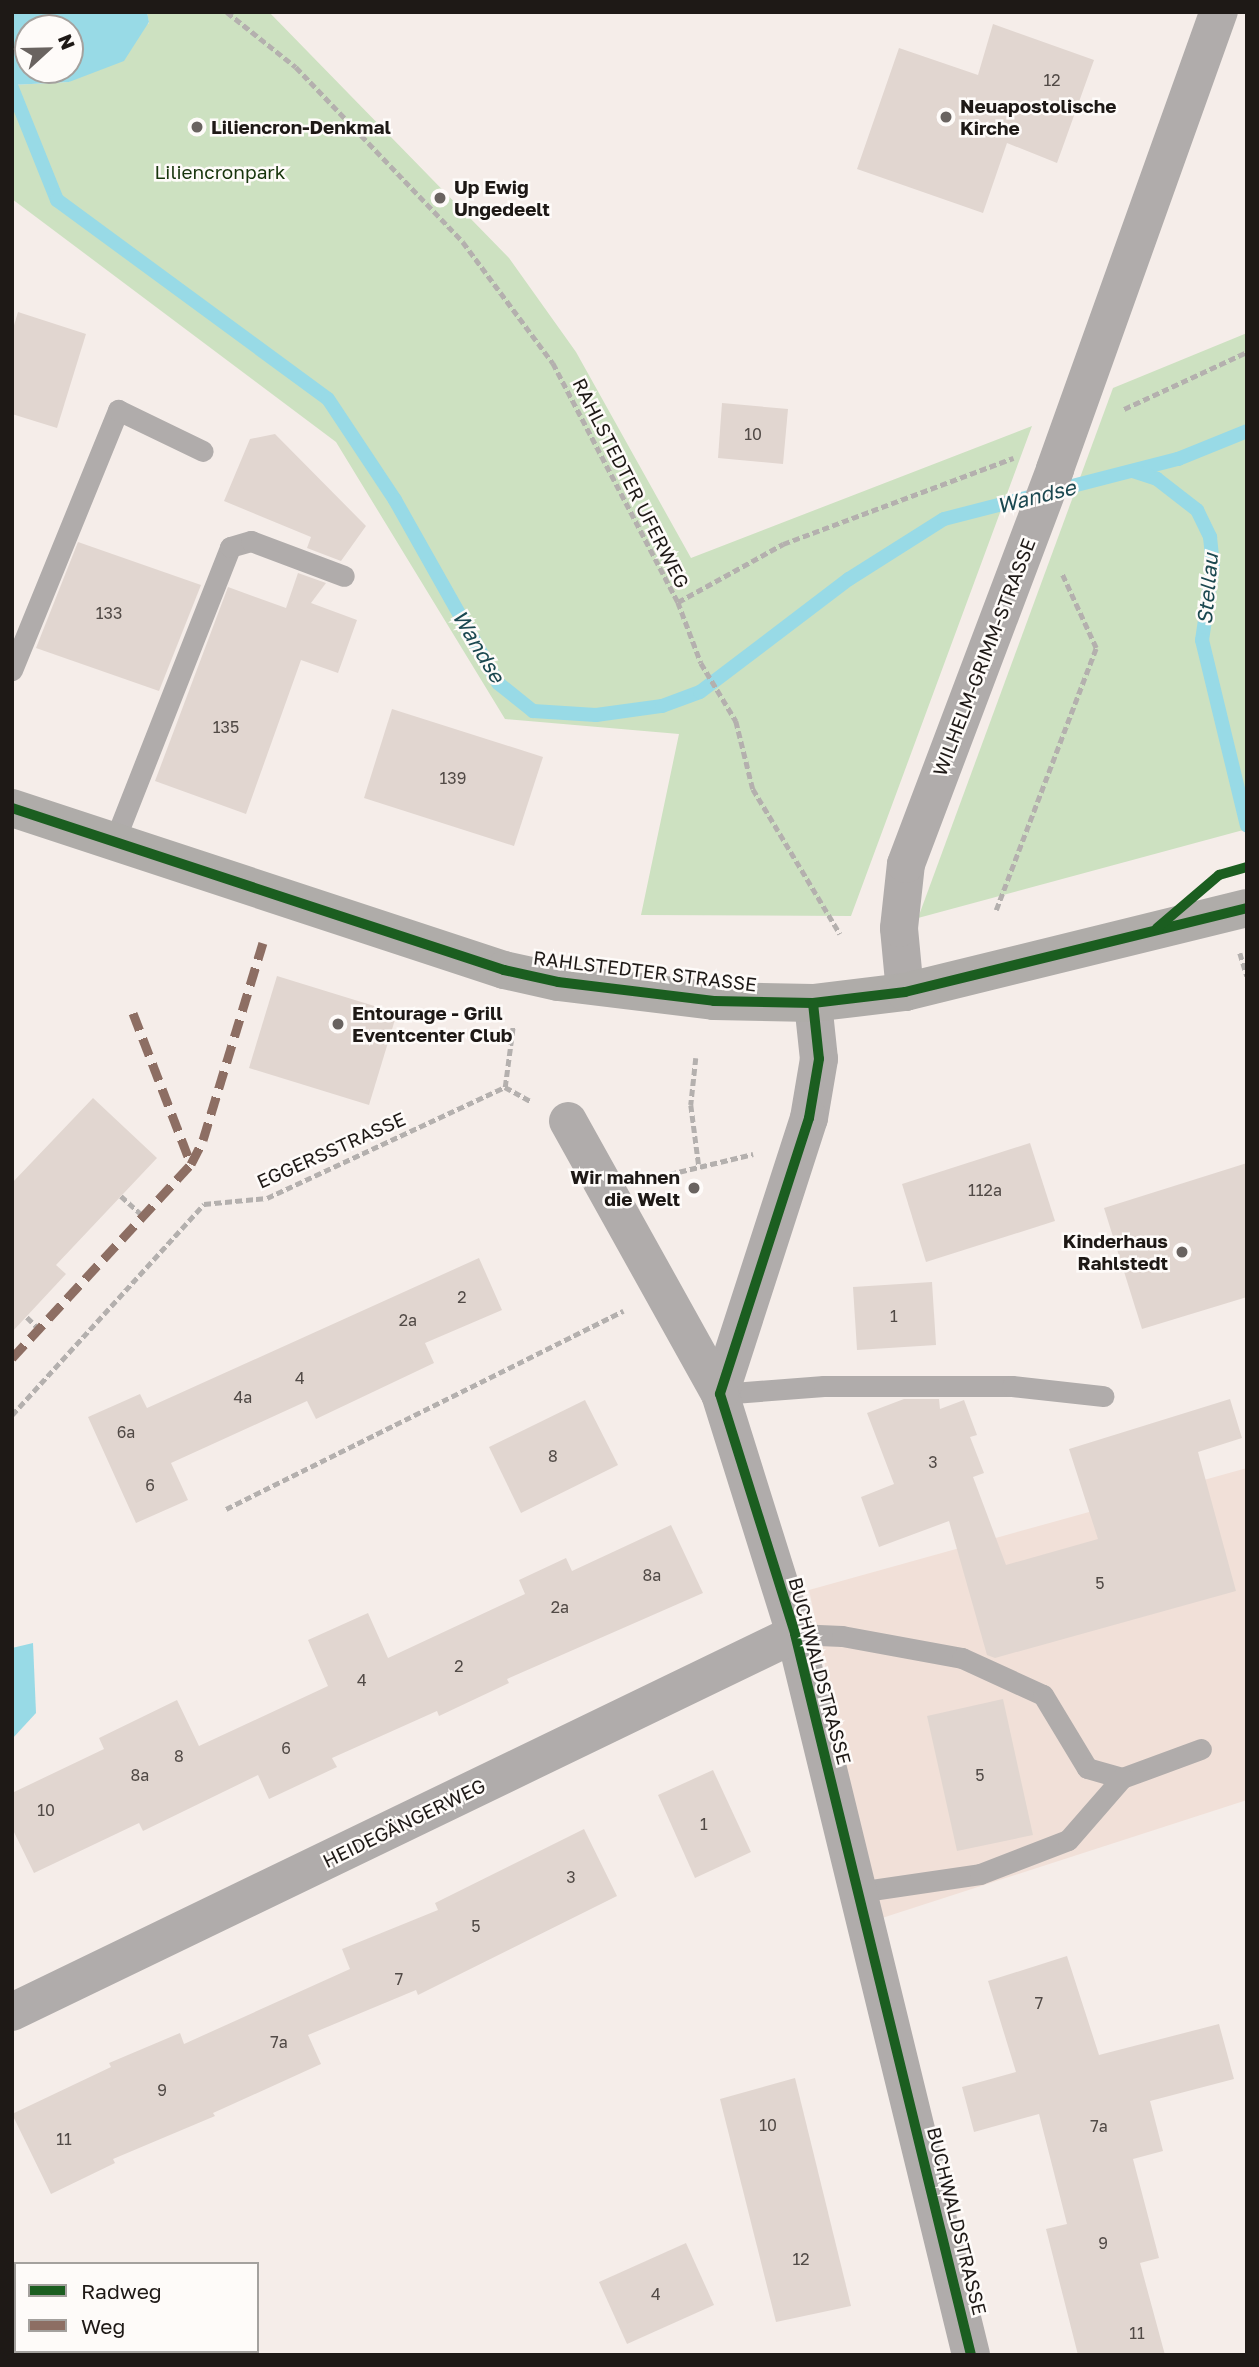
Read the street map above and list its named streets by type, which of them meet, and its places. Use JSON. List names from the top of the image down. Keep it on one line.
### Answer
{"streets":{"main road":["RAHLSTEDTER STRASSE"],"street":["WILHELM-GRIMM-STRASSE","BUCHWALDSTRASSE","HEIDEGÄNGERWEG"],"path":["RAHLSTEDTER UFERWEG","EGGERSSTRASSE"]},"crossings":[["RAHLSTEDTER UFERWEG","WILHELM-GRIMM-STRASSE"],["WILHELM-GRIMM-STRASSE","RAHLSTEDTER STRASSE"],["BUCHWALDSTRASSE","HEIDEGÄNGERWEG"]],"water":["Wandse","Stellau"],"parks":["Liliencronpark"],"places":["Neuapostolische Kirche","Liliencron-Denkmal","Up Ewig Ungedeelt","Entourage - Grill Eventcenter Club","Wir mahnen die Welt","Kinderhaus Rahlstedt"],"house_numbers":["12","10","133","135","139","112a","2","1","2a","4","4a","6a","8","3","6","8a","5","2a","2","4","6","8","8a","5","10","1","3","5","7","7","7a","9","10","7a","11","9","12","4","11"],"legend":["Radweg","Weg"],"north":"right"}
